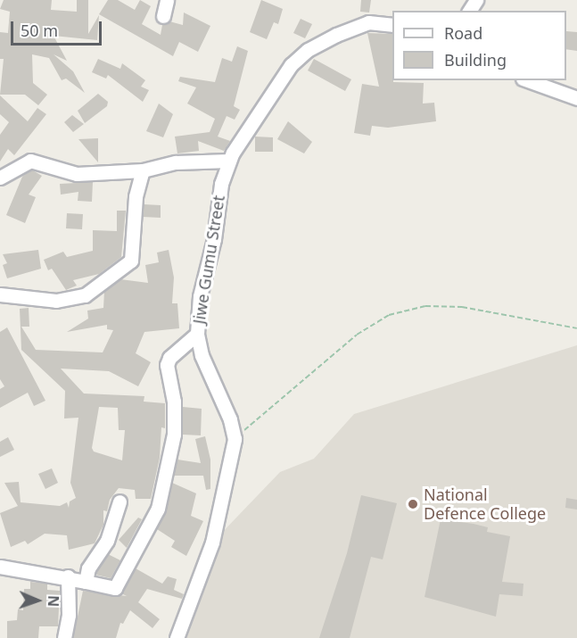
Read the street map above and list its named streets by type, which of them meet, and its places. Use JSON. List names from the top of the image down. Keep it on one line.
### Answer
{"streets":{"street":["Jiwe Gumu Street"]},"places":["National Defence College"],"legend":["Road","Building"],"scale_bar":"50 m","north":"right"}
